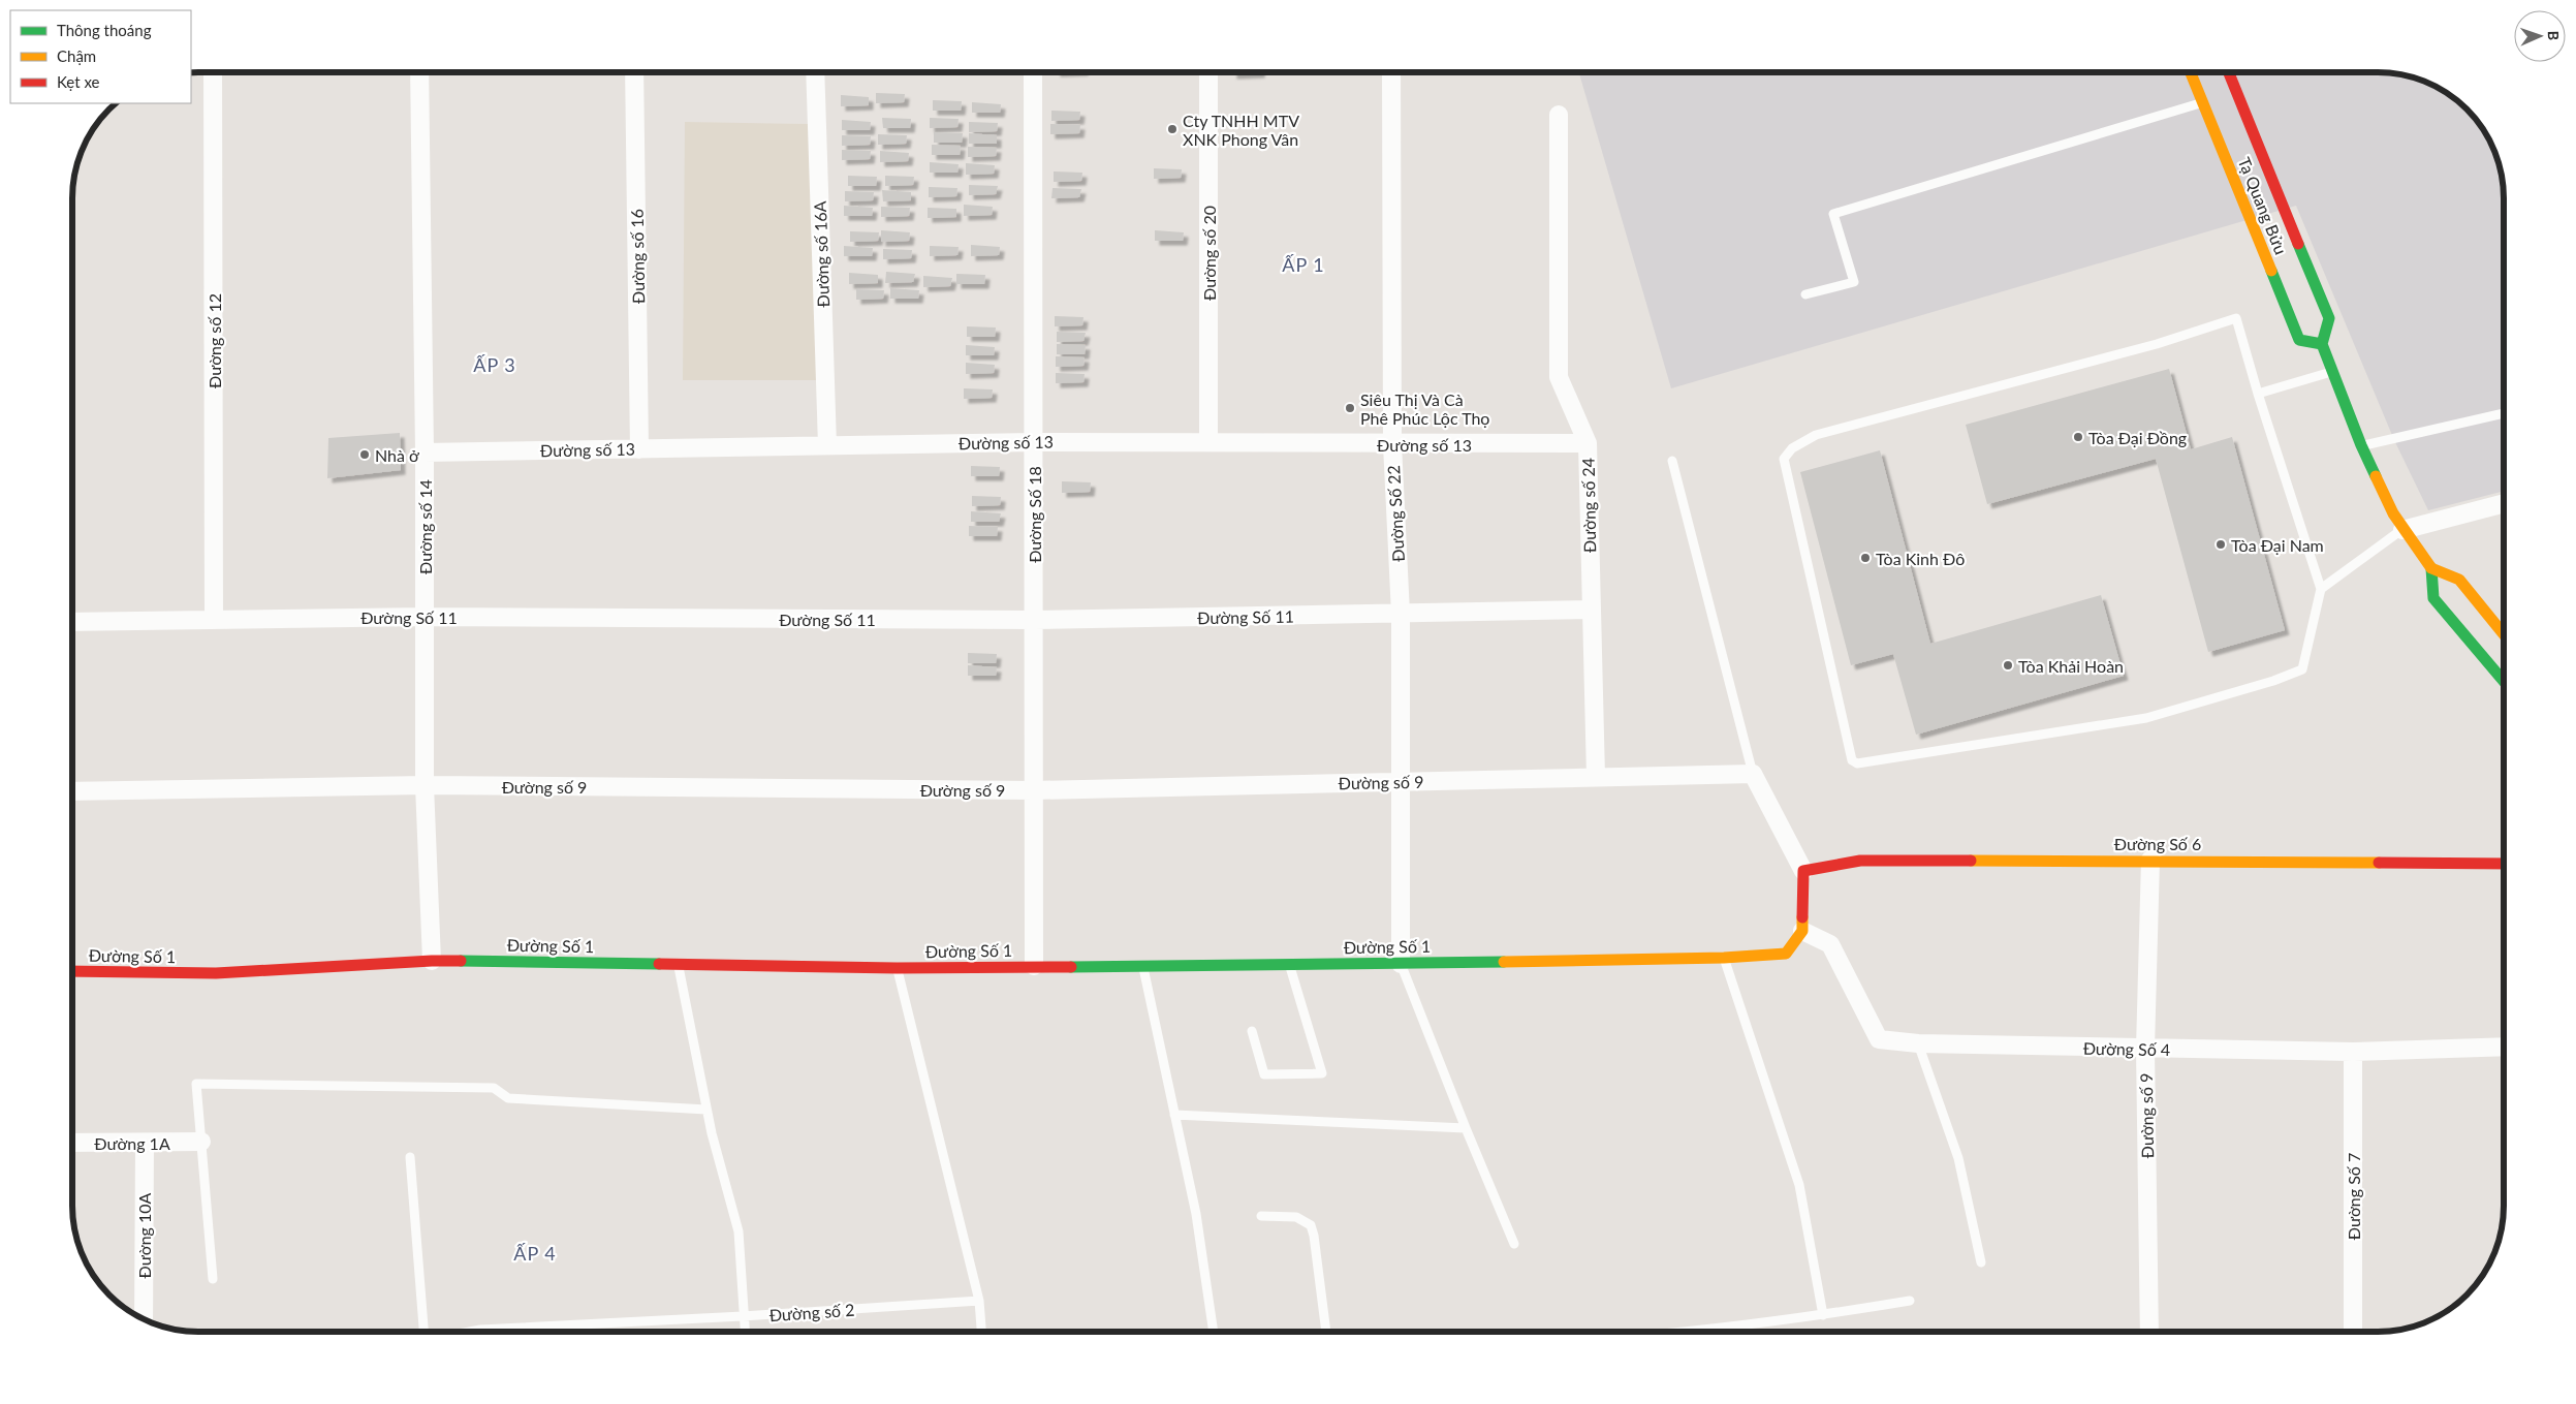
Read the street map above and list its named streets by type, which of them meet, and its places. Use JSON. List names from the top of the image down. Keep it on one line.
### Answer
{"streets":{"street":["Tạ Quang Bửu","Đường số 20","Đường số 16A","Đường số 16","Đường số 12","Đường số 13","Đường số 24","Đường Số 22","Đường Số 18","Đường số 14","Đường Số 11","Đường số 9","Đường Số 6","Đường Số 1","Đường Số 4","Đường 1A","Đường Số 7","Đường 10A"],"lane":["Đường số 2"]},"crossings":[["Đường số 20","Đường số 13"],["Đường số 16A","Đường số 13"],["Đường số 16","Đường số 13"],["Đường số 12","Đường Số 11"],["Đường số 13","Đường số 24"],["Đường số 13","Đường Số 22"],["Đường số 13","Đường Số 18"],["Đường số 13","Đường số 14"],["Đường số 24","Đường Số 11"],["Đường số 24","Đường số 9"],["Đường Số 22","Đường Số 11"],["Đường Số 22","Đường số 9"],["Đường Số 22","Đường Số 1"],["Đường Số 18","Đường Số 11"],["Đường Số 18","Đường số 9"],["Đường Số 18","Đường Số 1"],["Đường số 14","Đường Số 11"],["Đường số 14","Đường số 9"],["Đường số 14","Đường Số 1"],["Đường số 9","Đường Số 6"],["Đường số 9","Đường Số 4"],["Đường Số 1","Đường Số 4"],["Đường Số 4","Đường Số 7"],["Đường 1A","Đường 10A"]],"districts":["ẤP 1","ẤP 3","ẤP 4"],"places":["Cty TNHH MTV XNK Phong Vân","Siêu Thị Và Cà Phê Phúc Lộc Thọ","Tòa Đại Đồng","Nhà ở","Tòa Đại Nam","Tòa Kinh Đô","Tòa Khải Hoàn"],"legend":["Thông thoáng","Chậm","Kẹt xe"],"north":"right"}
